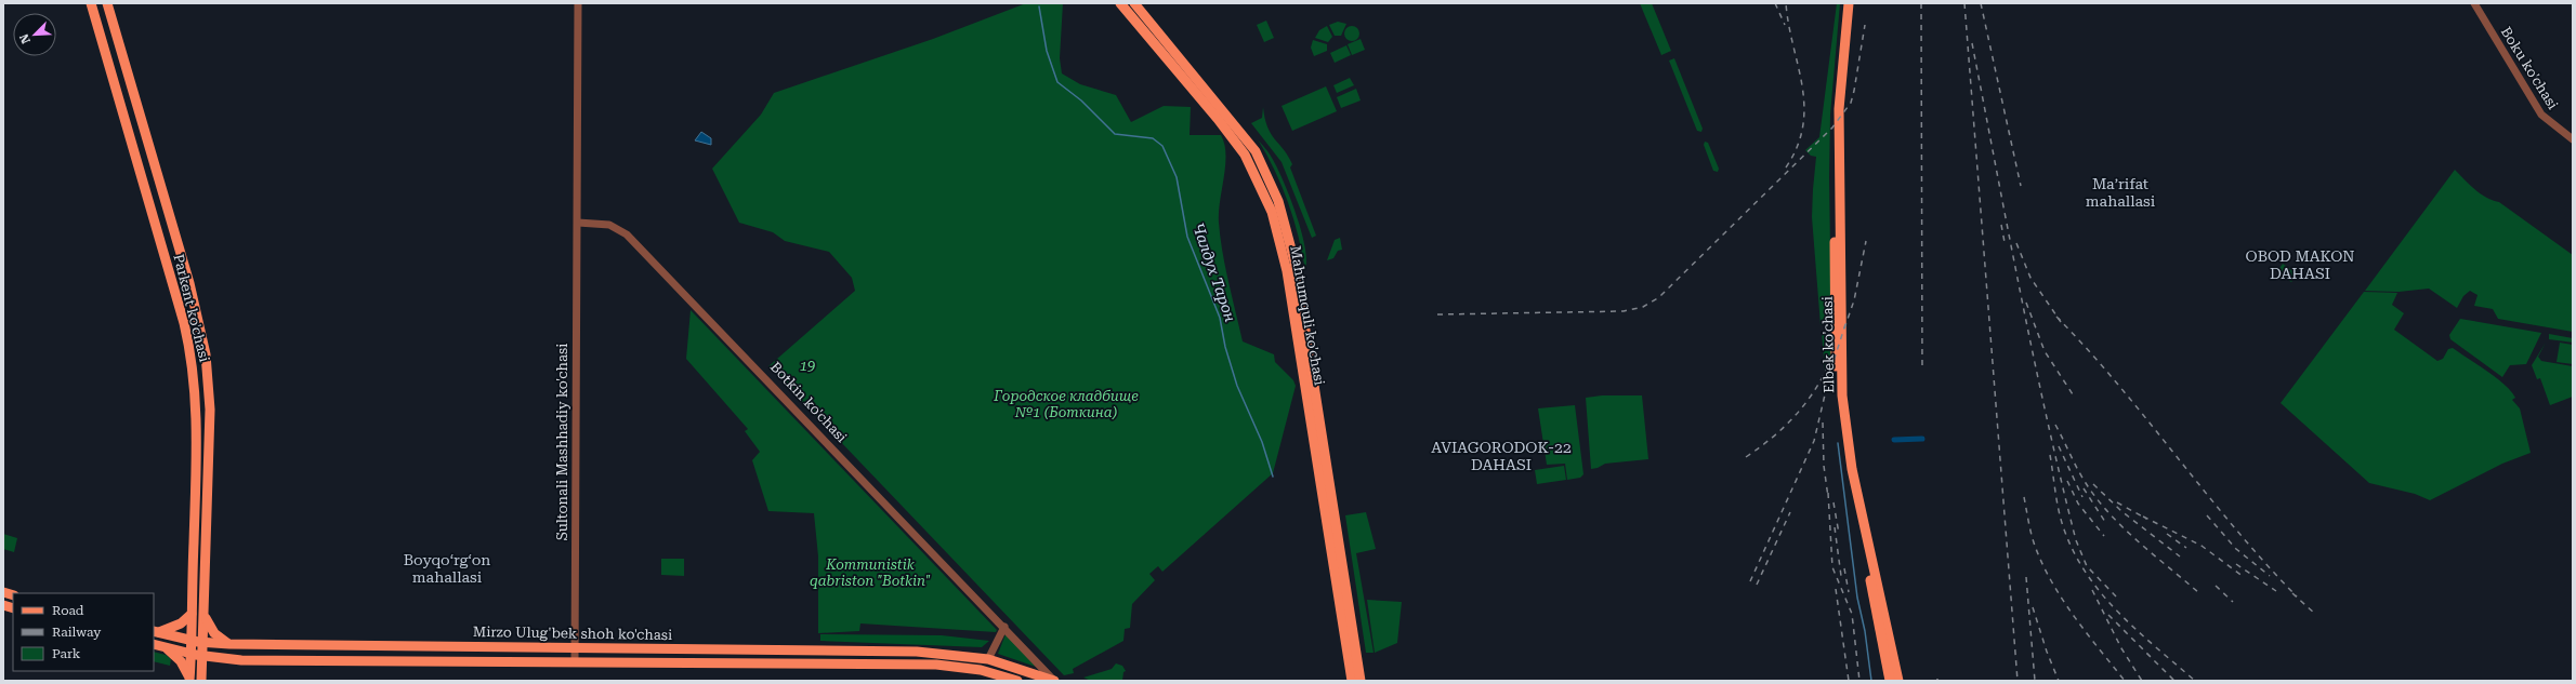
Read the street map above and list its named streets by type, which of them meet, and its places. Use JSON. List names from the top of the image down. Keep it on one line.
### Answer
{"streets":{"main road":["Parkent ko'chasi","Mahtumquli ko'chasi","Elbek ko'chasi","Botkin ko'chasi","Mirzo Ulug'bek shoh ko'chasi"],"street":["Boku ko'chasi","Sultonali Mashhadiy ko'chasi"]},"crossings":[["Parkent ko'chasi","Mirzo Ulug'bek shoh ko'chasi"],["Botkin ko'chasi","Sultonali Mashhadiy ko'chasi"],["Botkin ko'chasi","Mirzo Ulug'bek shoh ko'chasi"],["Sultonali Mashhadiy ko'chasi","Mirzo Ulug'bek shoh ko'chasi"]],"districts":["Maʼrifat mahallasi","OBOD MAKON DAHASI","AVIAGORODOK-22 DAHASI","Boyqoʻrgʻon mahallasi"],"water":["Чалдух Тарон"],"parks":["19","Городское кладбище №1 (Боткина)","Kommunistik qabriston \"Botkin\""],"legend":["Road","Railway","Park"],"north":"bottom left"}
